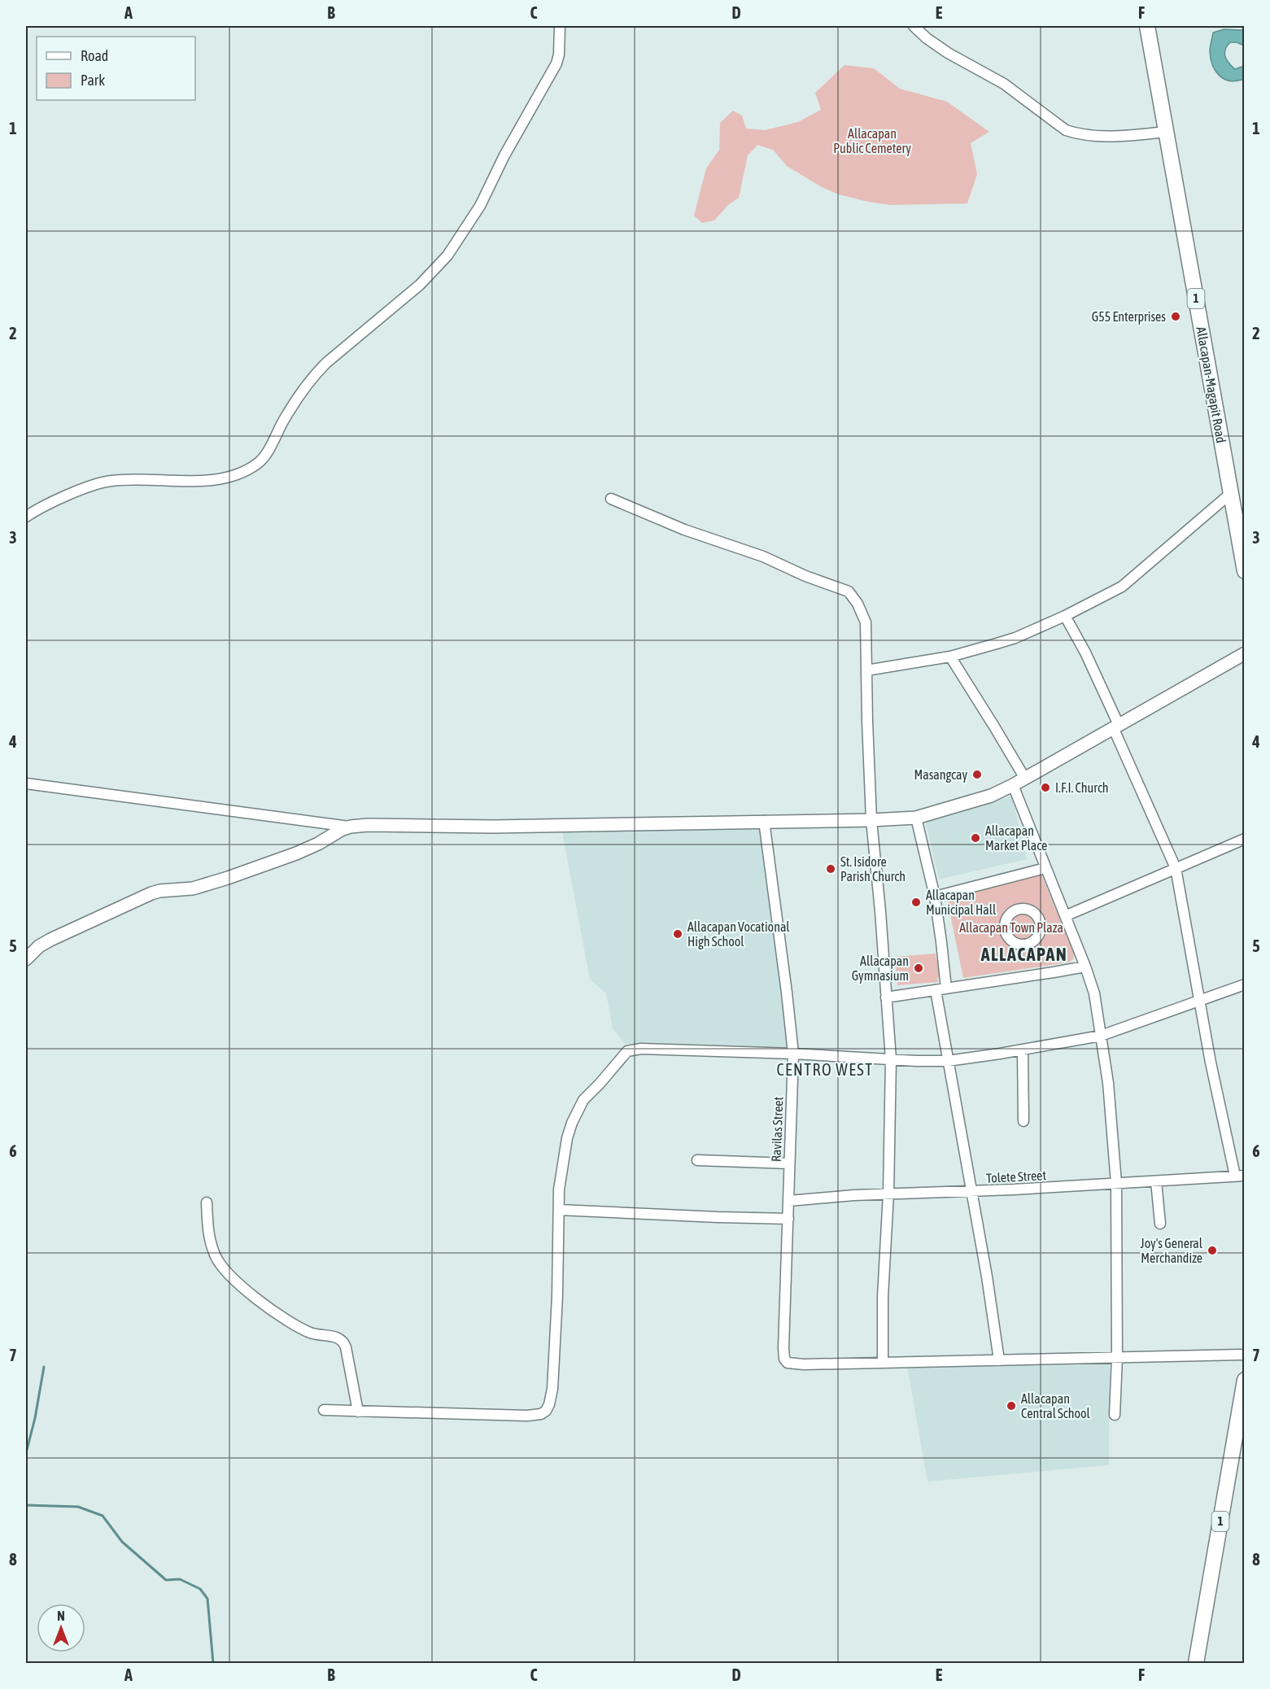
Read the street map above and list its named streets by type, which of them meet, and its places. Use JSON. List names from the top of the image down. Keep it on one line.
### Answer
{"streets":{"highway":["1","Allacapan-Magapit Road"],"street":["Ravilas Street","Tolete Street"]},"crossings":[["Ravilas Street","Tolete Street"]],"districts":["ALLACAPAN","CENTRO WEST"],"parks":["Allacapan Public Cemetery","Allacapan Town Plaza"],"places":["G55 Enterprises","Masangcay","I.F.I. Church","Allacapan Market Place","St. Isidore Parish Church","Allacapan Municipal Hall","Allacapan Vocational High School","Allacapan Gymnasium","Joy's General Merchandize","Allacapan Central School"],"legend":["Road","Park"],"north":"top","grid":{"columns":["A","B","C","D","E","F"],"rows":["1","2","3","4","5","6","7","8"]}}
